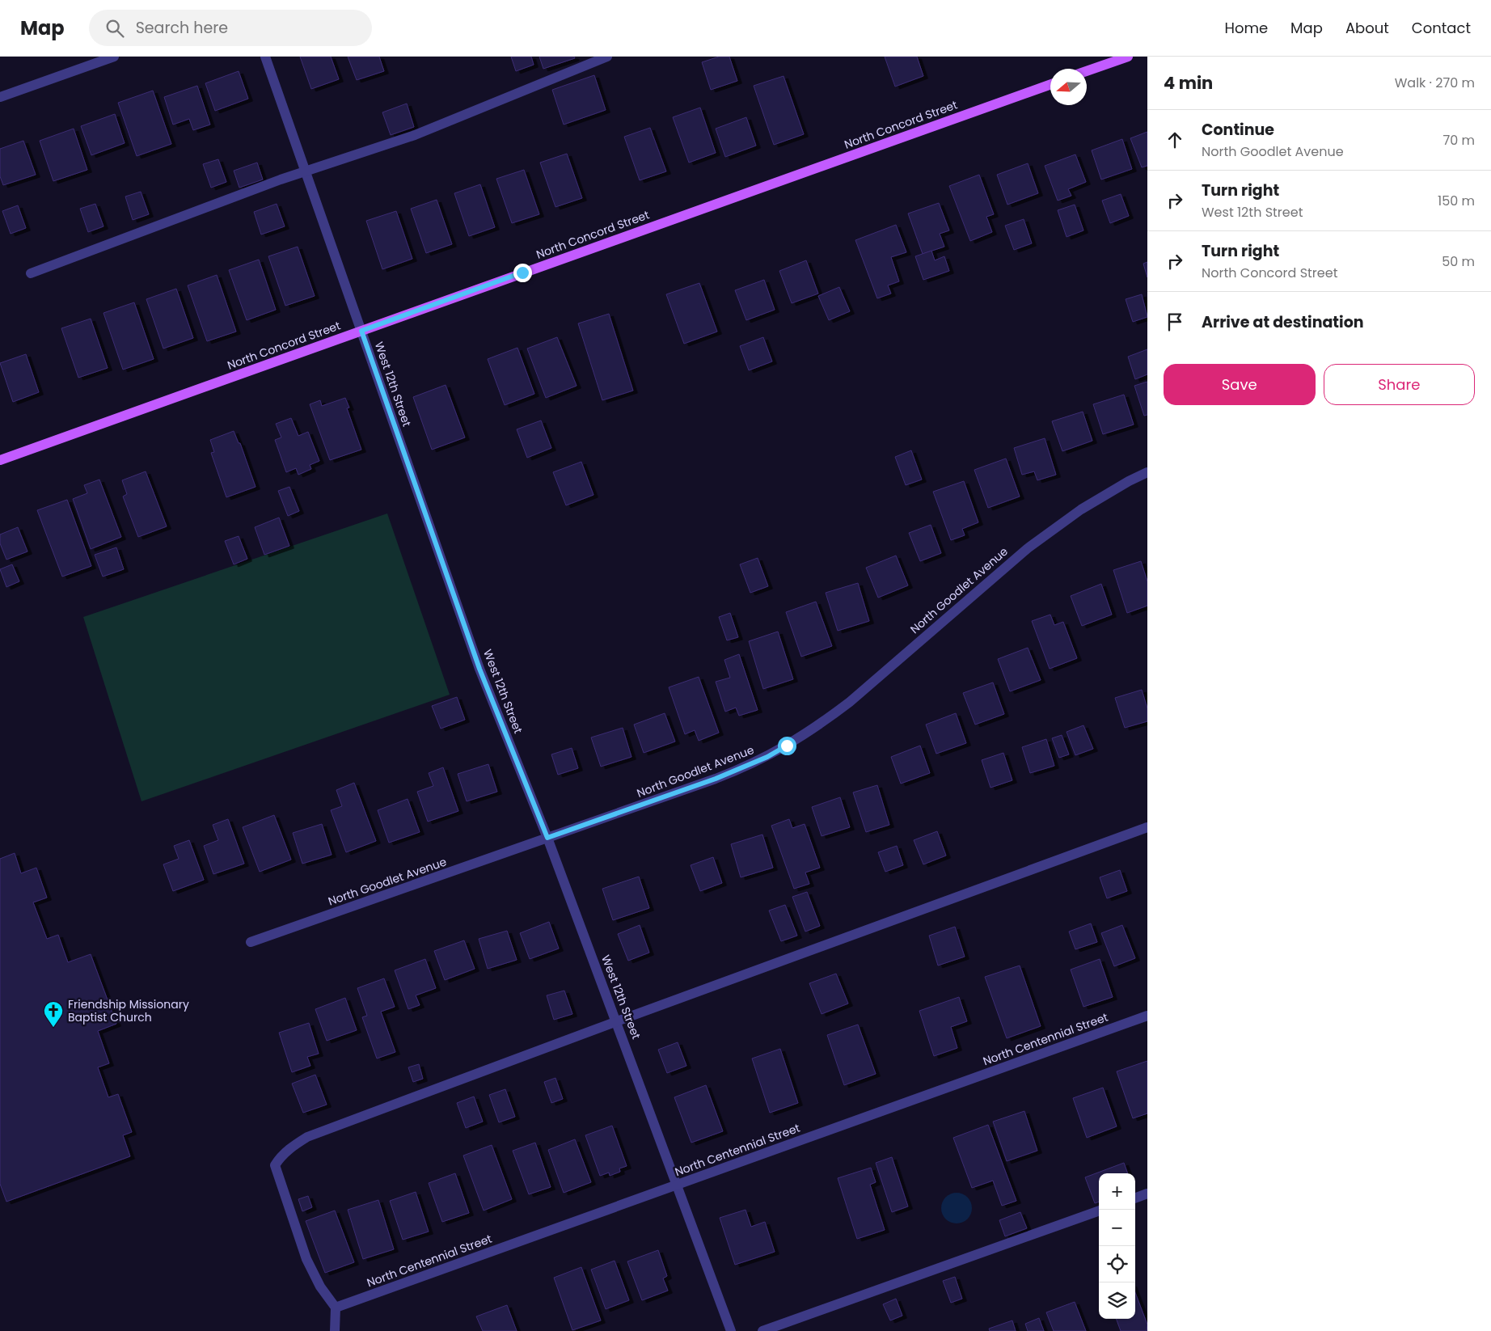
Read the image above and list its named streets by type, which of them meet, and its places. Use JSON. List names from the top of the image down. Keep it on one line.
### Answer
{"streets":{"main road":["North Concord Street"],"street":["West 12th Street","North Goodlet Avenue","North Centennial Street"]},"crossings":[["North Concord Street","West 12th Street"],["West 12th Street","North Goodlet Avenue"],["West 12th Street","North Centennial Street"]],"places":{"church":["Friendship Missionary Baptist Church"]},"north":"left","page":{"header":"Map","search":"Search here","nav":["Home","Map","About","Contact"],"heading":["4 min","Walk · 270 m"],"list":[["Continue","North Goodlet Avenue","70 m"],["Turn right","West 12th Street","150 m"],["Turn right","North Concord Street","50 m"],"Arrive at destination"],"buttons":["Save","Share"],"map_buttons":["+","−"]}}
